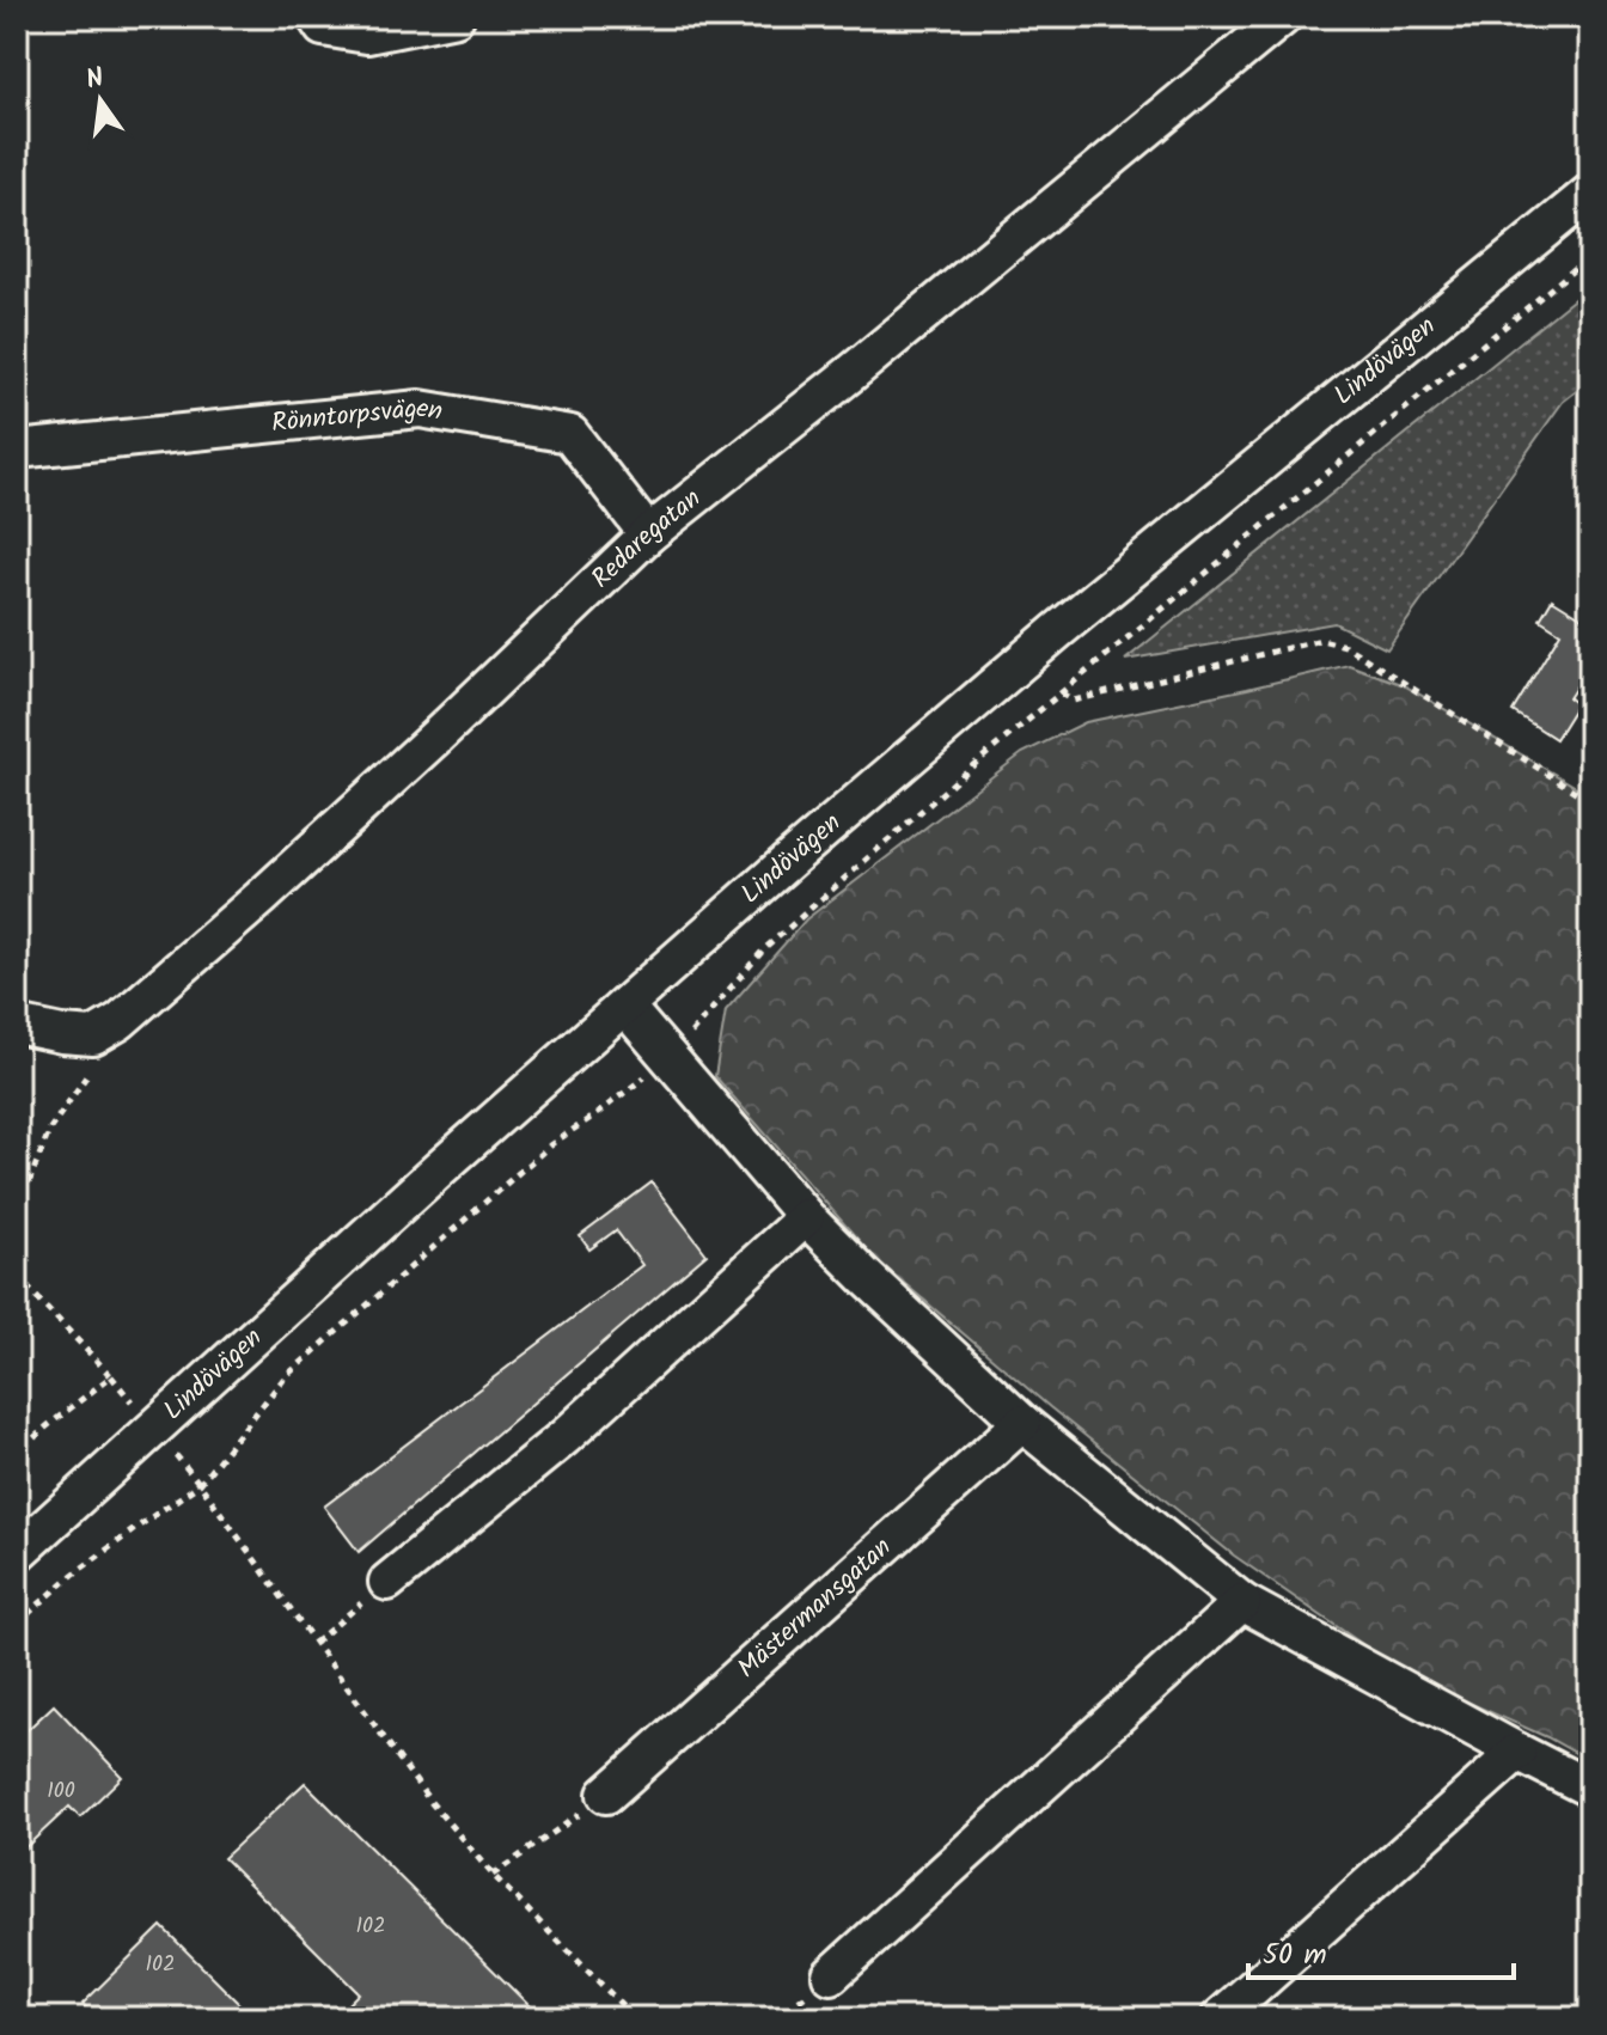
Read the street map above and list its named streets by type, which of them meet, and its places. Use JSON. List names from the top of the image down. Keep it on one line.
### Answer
{"streets":{"street":["Lindövägen","Rönntorpsvägen","Redaregatan","Mästermansgatan"]},"crossings":[["Rönntorpsvägen","Redaregatan"]],"house_numbers":["100","102","102"],"scale_bar":"50 m","north":"top"}
